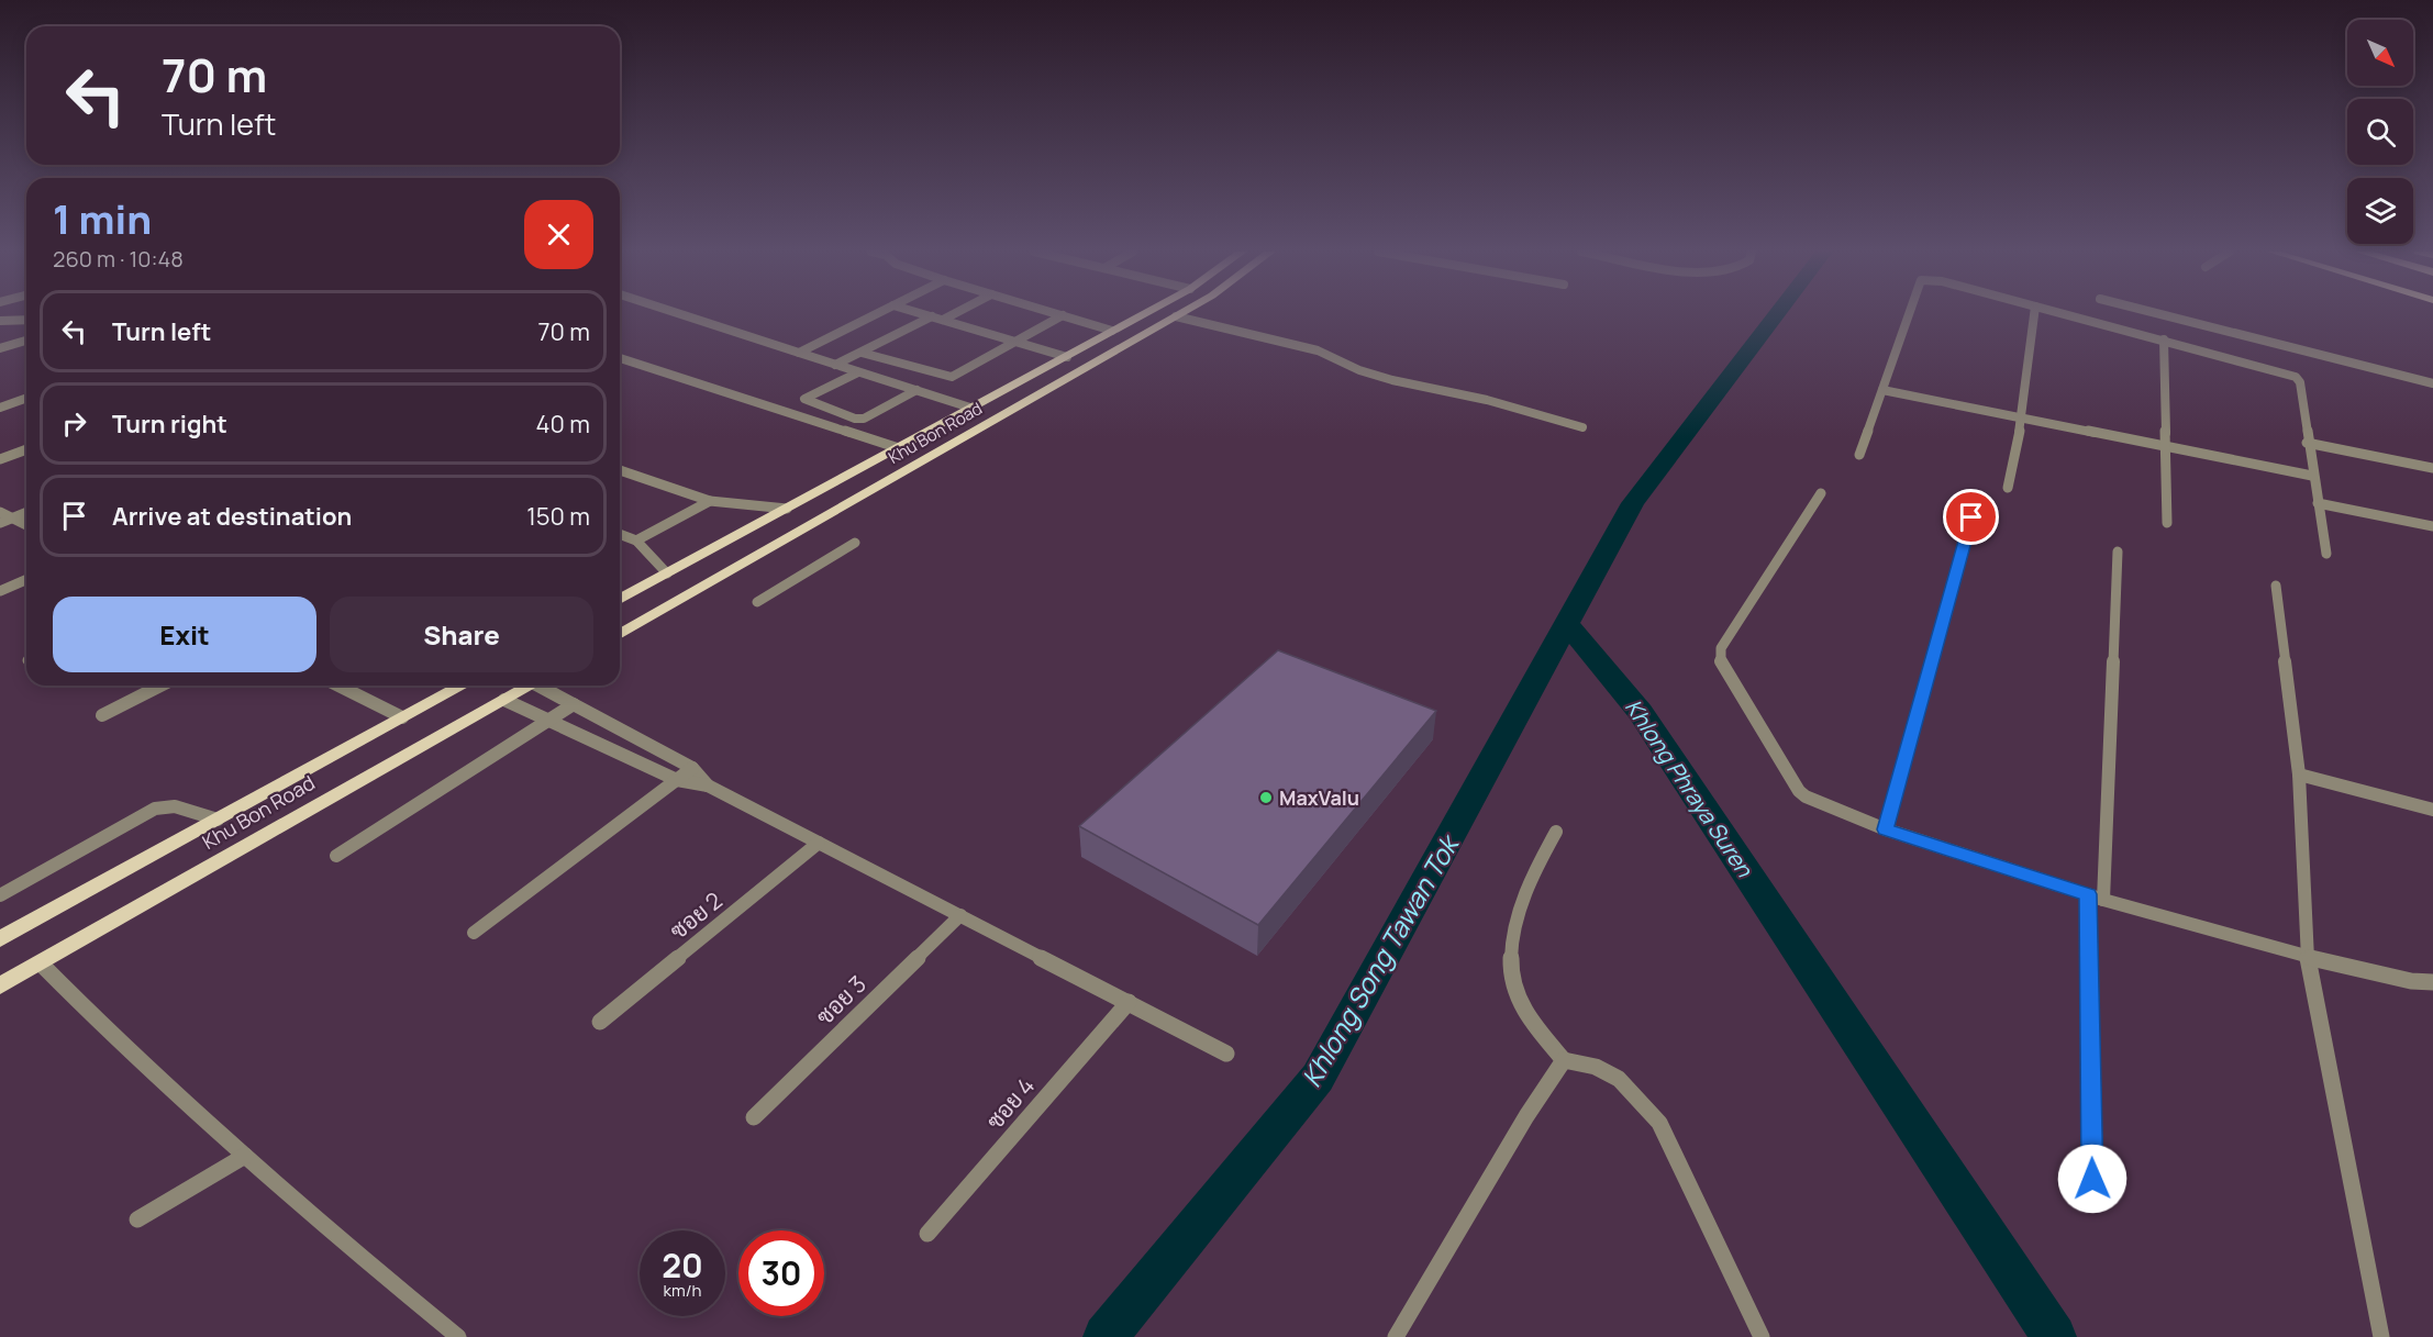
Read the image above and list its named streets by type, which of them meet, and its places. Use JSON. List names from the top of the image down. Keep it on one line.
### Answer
{"streets":{"main road":["Khu Bon Road"],"street":["ซอย 2","ซอย 3","ซอย 4"]},"water":["Khlong Phraya Suren","Khlong Song Tawan Tok"],"places":["MaxValu"],"north":"bottom right","page":{"turn":["70 m","Turn left"],"heading":["1 min","260 m · 10:48"],"list":[{"name":"Turn left","value":"70 m"},{"name":"Turn right","value":"40 m"},{"name":"Arrive at destination","value":"150 m"}],"buttons":["Exit","Share"],"speed":"20 km/h","limit":"30"}}
